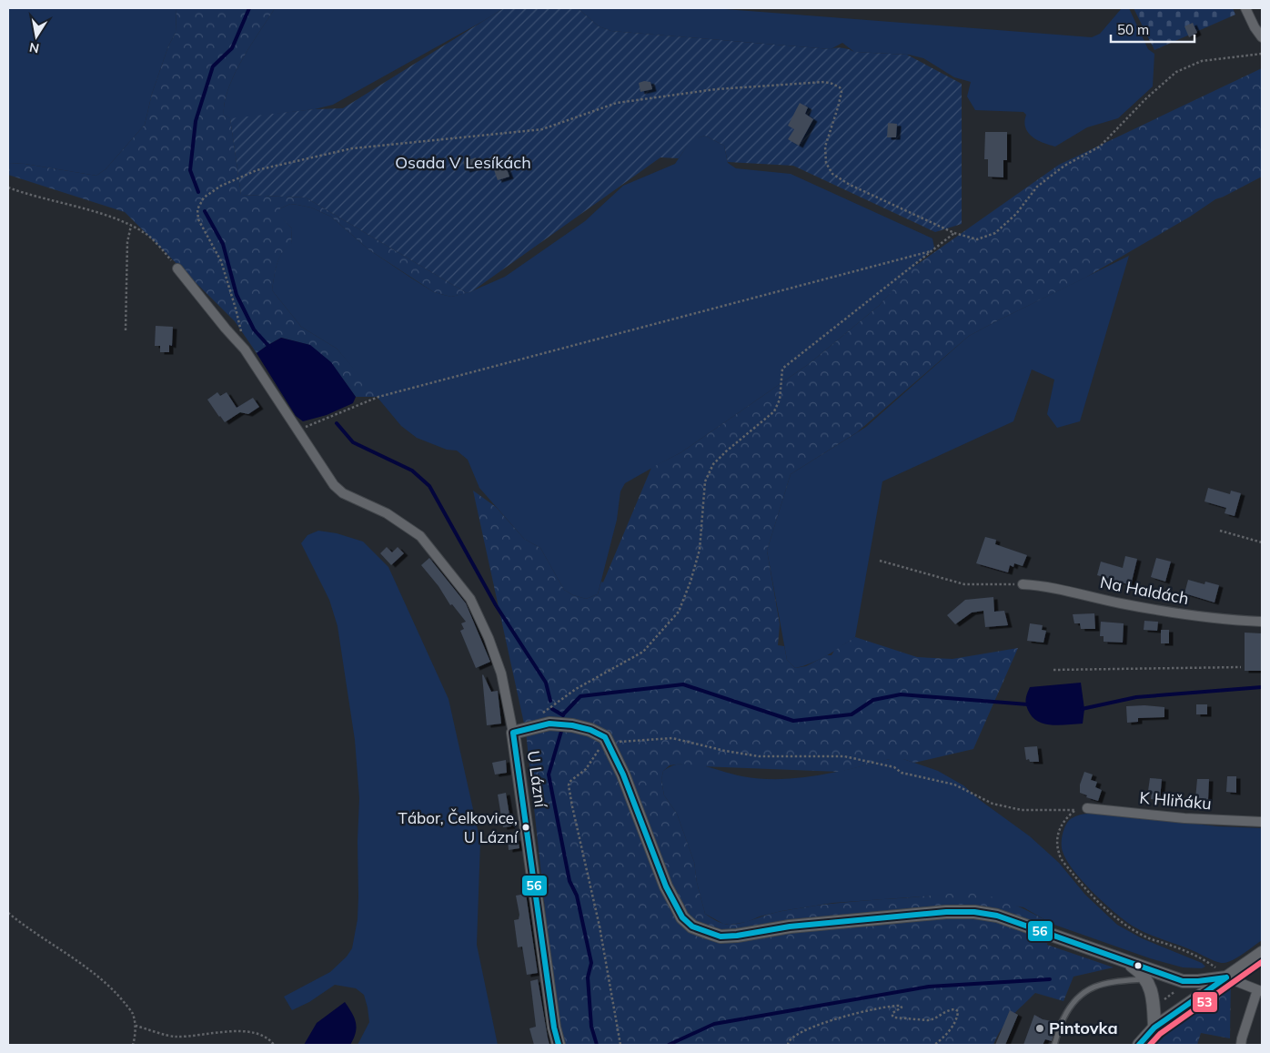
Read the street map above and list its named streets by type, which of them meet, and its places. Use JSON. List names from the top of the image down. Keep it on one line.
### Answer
{"streets":{"street":["Na Haldách","U Lázní","K Hliňáku"]},"parks":["Osada V Lesíkách"],"places":["Tábor, Čelkovice, U Lázní","Pintovka"],"lines":["transit line 56","transit line 53"],"scale_bar":"50 m","north":"bottom"}
